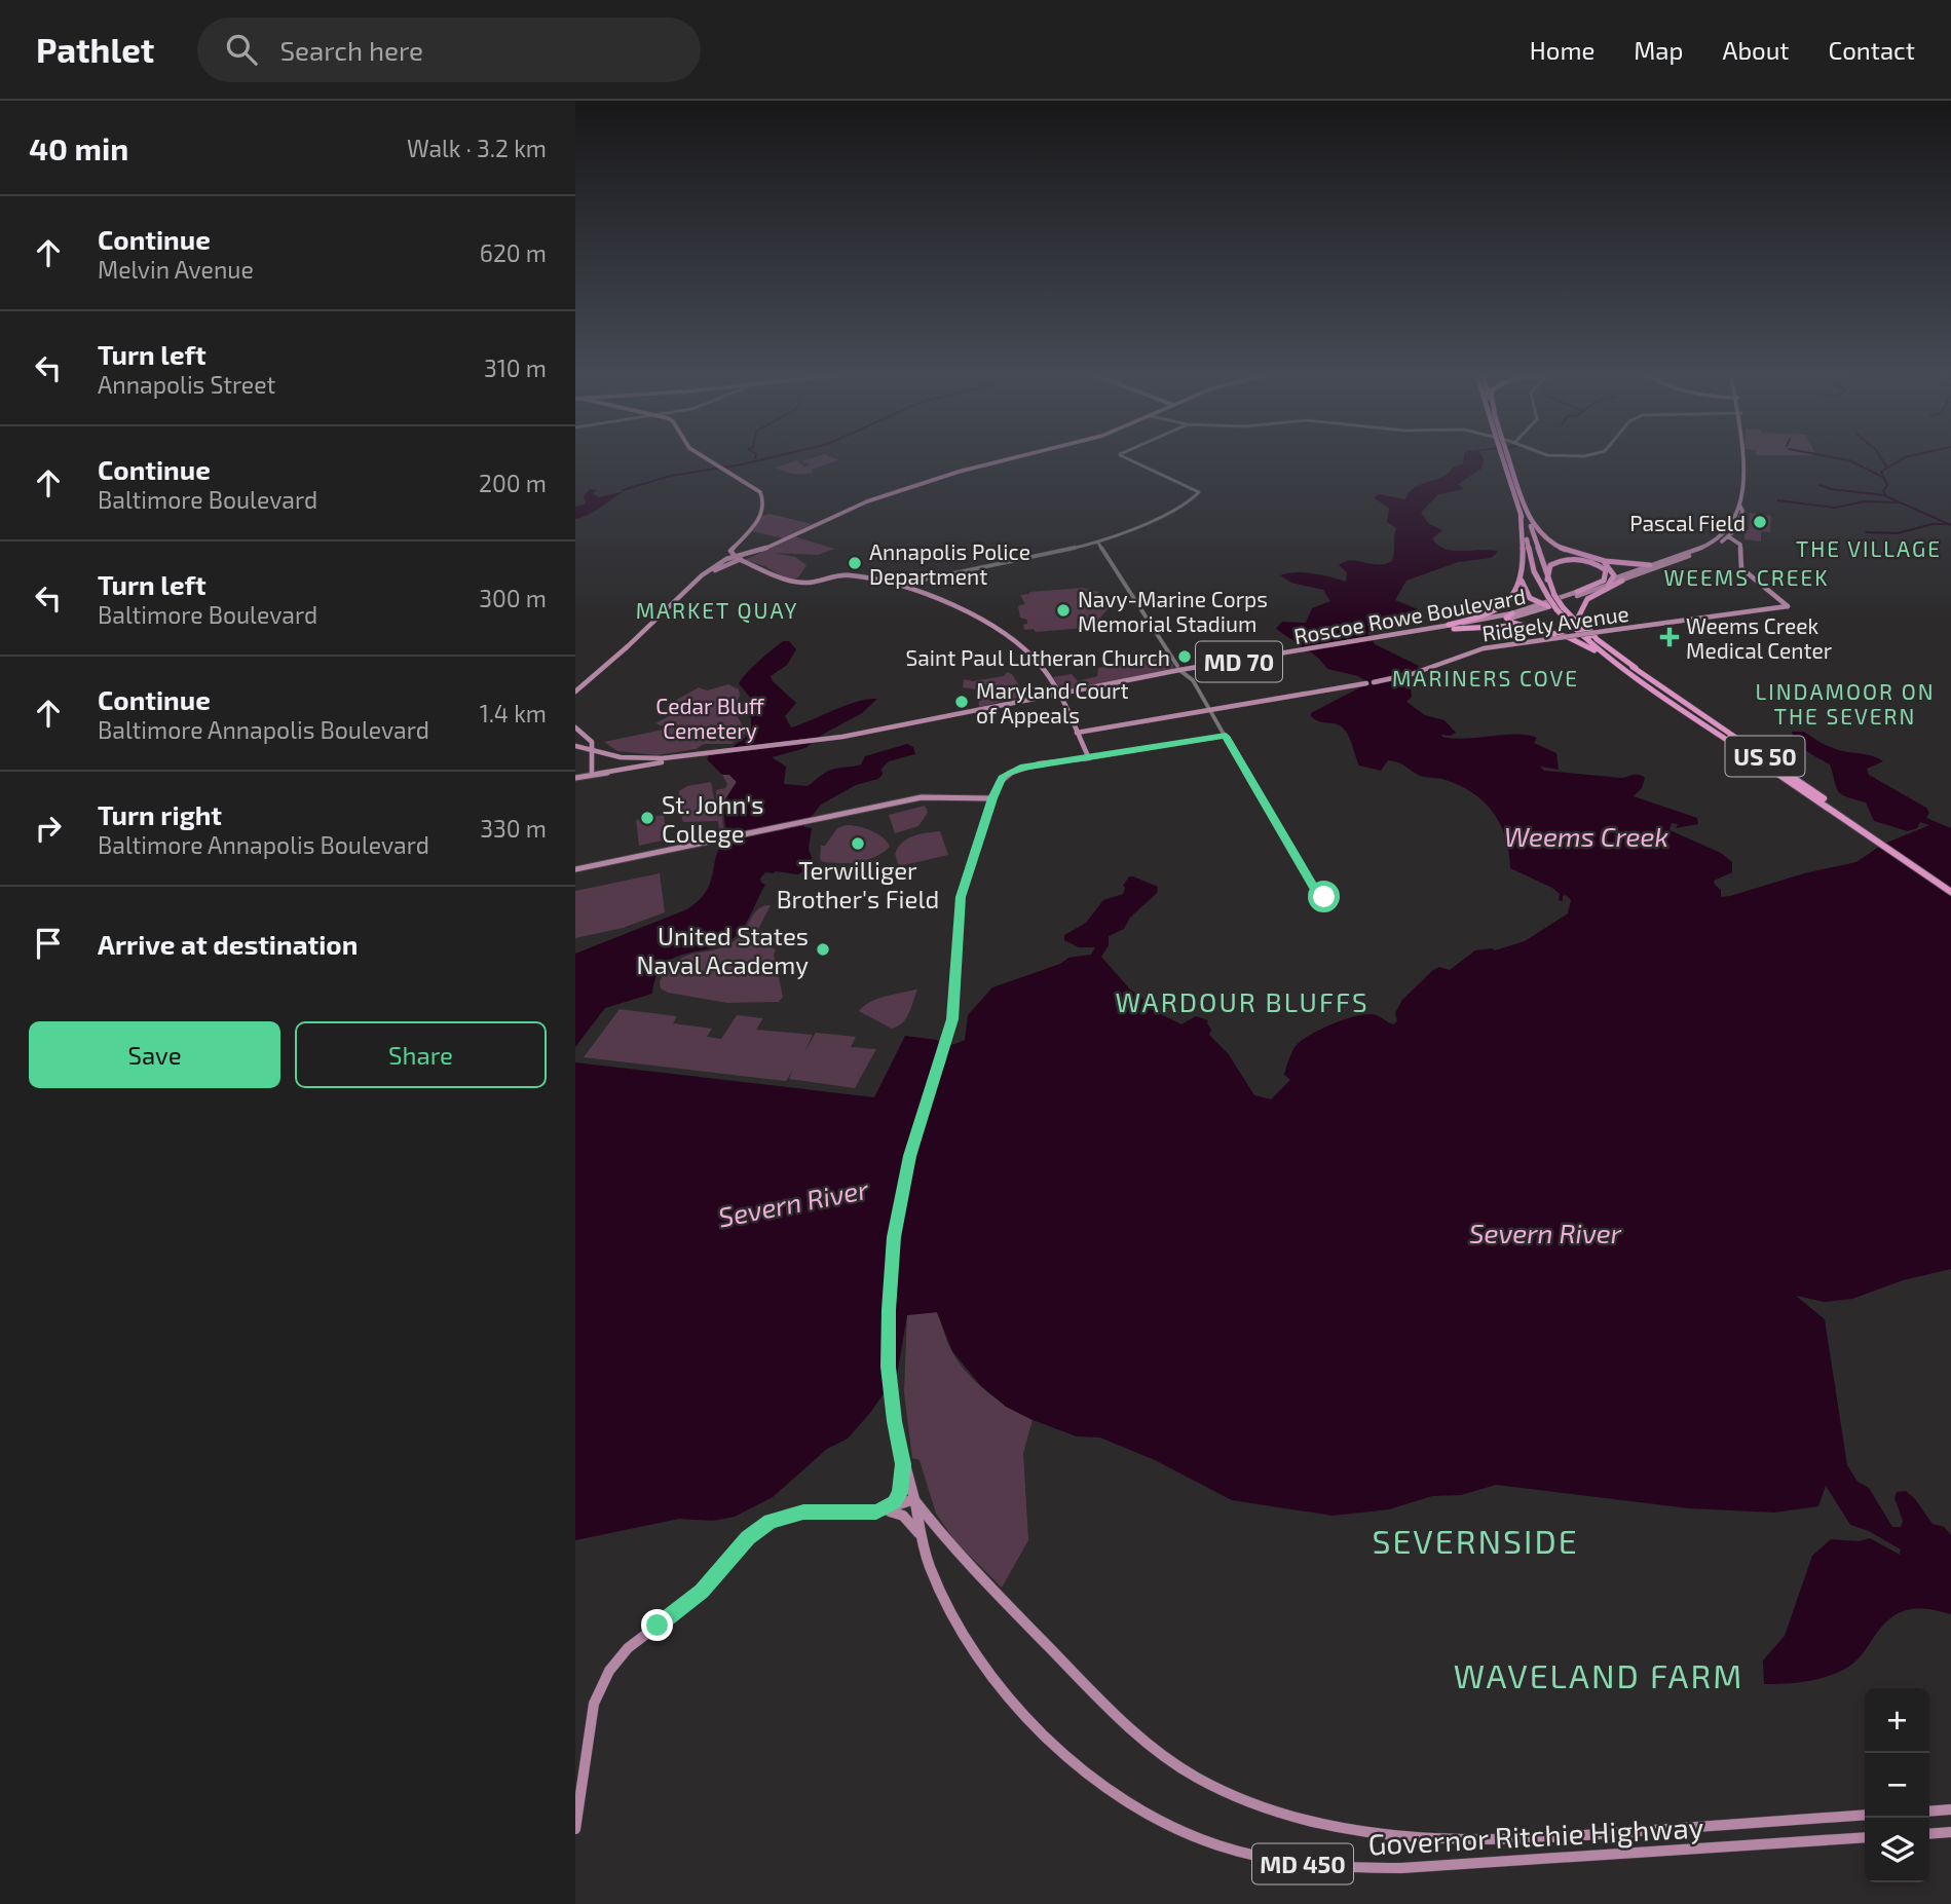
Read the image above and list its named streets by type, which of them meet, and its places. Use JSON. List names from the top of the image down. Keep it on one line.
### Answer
{"streets":{"highway":["US 50"],"main road":["Roscoe Rowe Boulevard","Ridgely Avenue","MD 70","Governor Ritchie Highway","MD 450"]},"crossings":[["Roscoe Rowe Boulevard","MD 70"],["Ridgely Avenue","MD 70"],["Governor Ritchie Highway","MD 450"]],"districts":["THE VILLAGE","WEEMS CREEK","MARKET QUAY","MARINERS COVE","LINDAMOOR ON THE SEVERN","WARDOUR BLUFFS","SEVERNSIDE","WAVELAND FARM"],"water":["Weems Creek","Severn River"],"parks":["Cedar Bluff Cemetery"],"places":{"other":["Pascal Field","Annapolis Police Department","Navy-Marine Corps Memorial Stadium","Saint Paul Lutheran Church","Maryland Court of Appeals","St. John's College","Terwilliger Brother's Field","United States Naval Academy"],"health":["Weems Creek Medical Center"]},"page":{"header":"Pathlet","search":"Search here","nav":["Home","Map","About","Contact"],"heading":["40 min","Walk · 3.2 km"],"list":[["Continue","Melvin Avenue","620 m"],["Turn left","Annapolis Street","310 m"],["Continue","Baltimore Boulevard","200 m"],["Turn left","Baltimore Boulevard","300 m"],["Continue","Baltimore Annapolis Boulevard","1.4 km"],["Turn right","Baltimore Annapolis Boulevard","330 m"],"Arrive at destination"],"buttons":["Save","Share"],"map_buttons":["+","−"]}}
